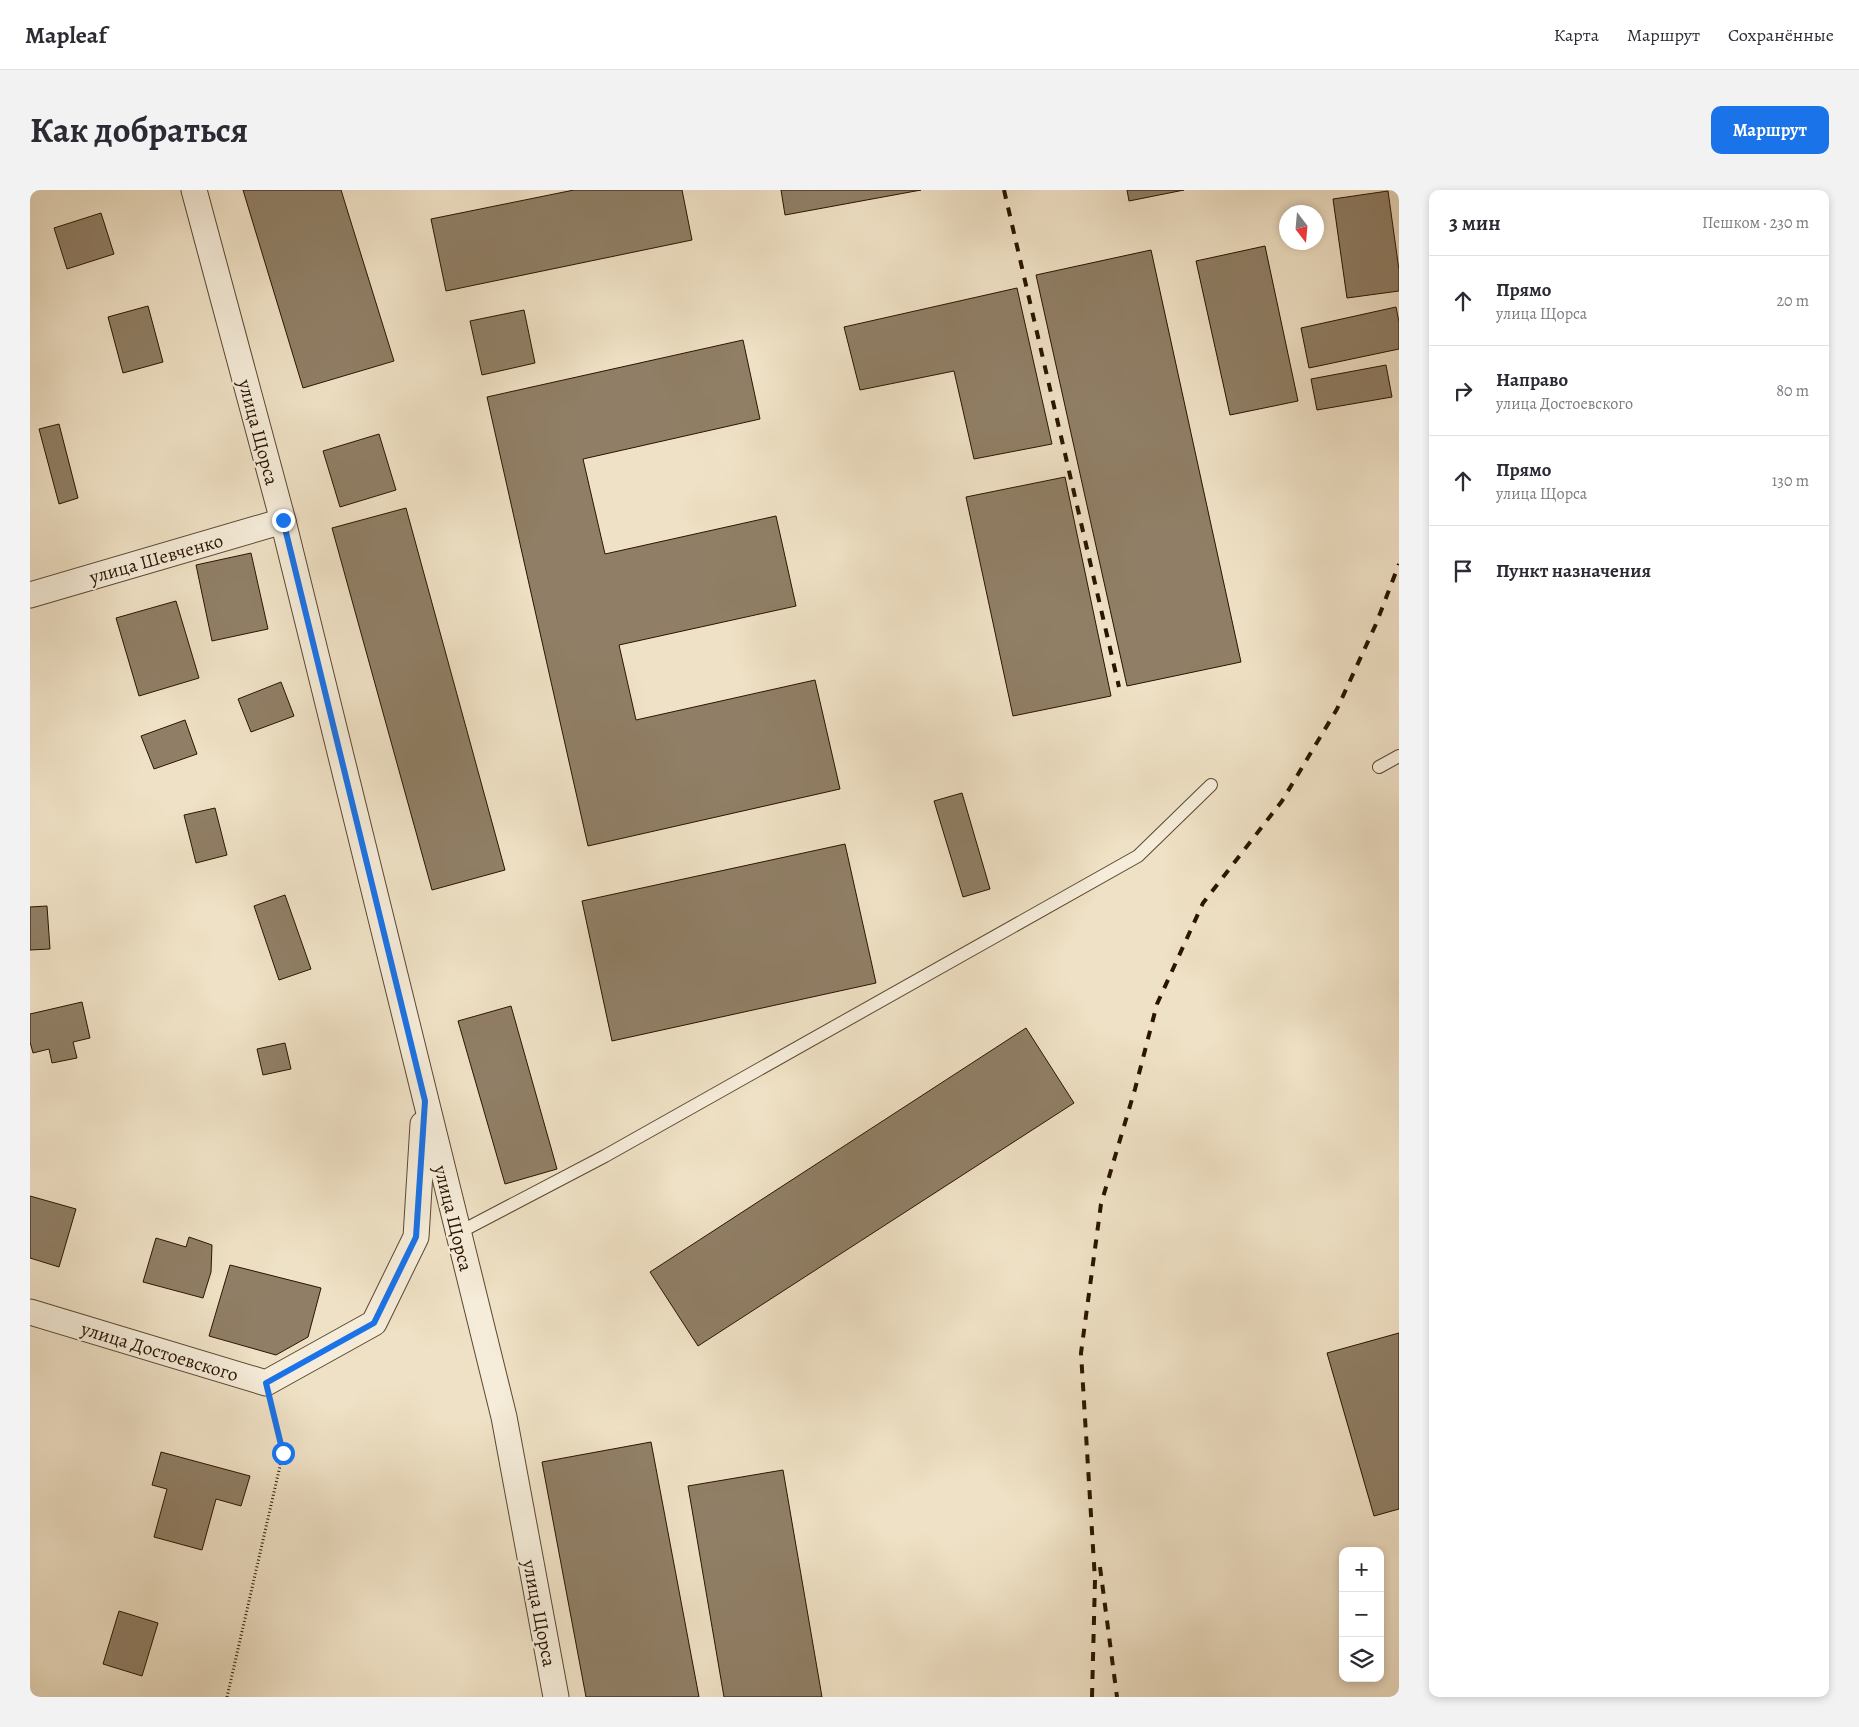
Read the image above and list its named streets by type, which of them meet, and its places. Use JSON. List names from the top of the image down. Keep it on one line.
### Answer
{"streets":{"street":["улица Щорса","улица Шевченко","улица Достоевского"]},"crossings":[["улица Щорса","улица Шевченко"]],"north":"bottom","page":{"header":"Mapleaf","nav":["Карта","Маршрут","Сохранённые"],"title":"Как добраться","buttons":"Маршрут","heading":["3 мин","Пешком · 230 m"],"list":[["Прямо","улица Щорса","20 m"],["Направо","улица Достоевского","80 m"],["Прямо","улица Щорса","130 m"],"Пункт назначения"],"map_buttons":["+","−"]}}
